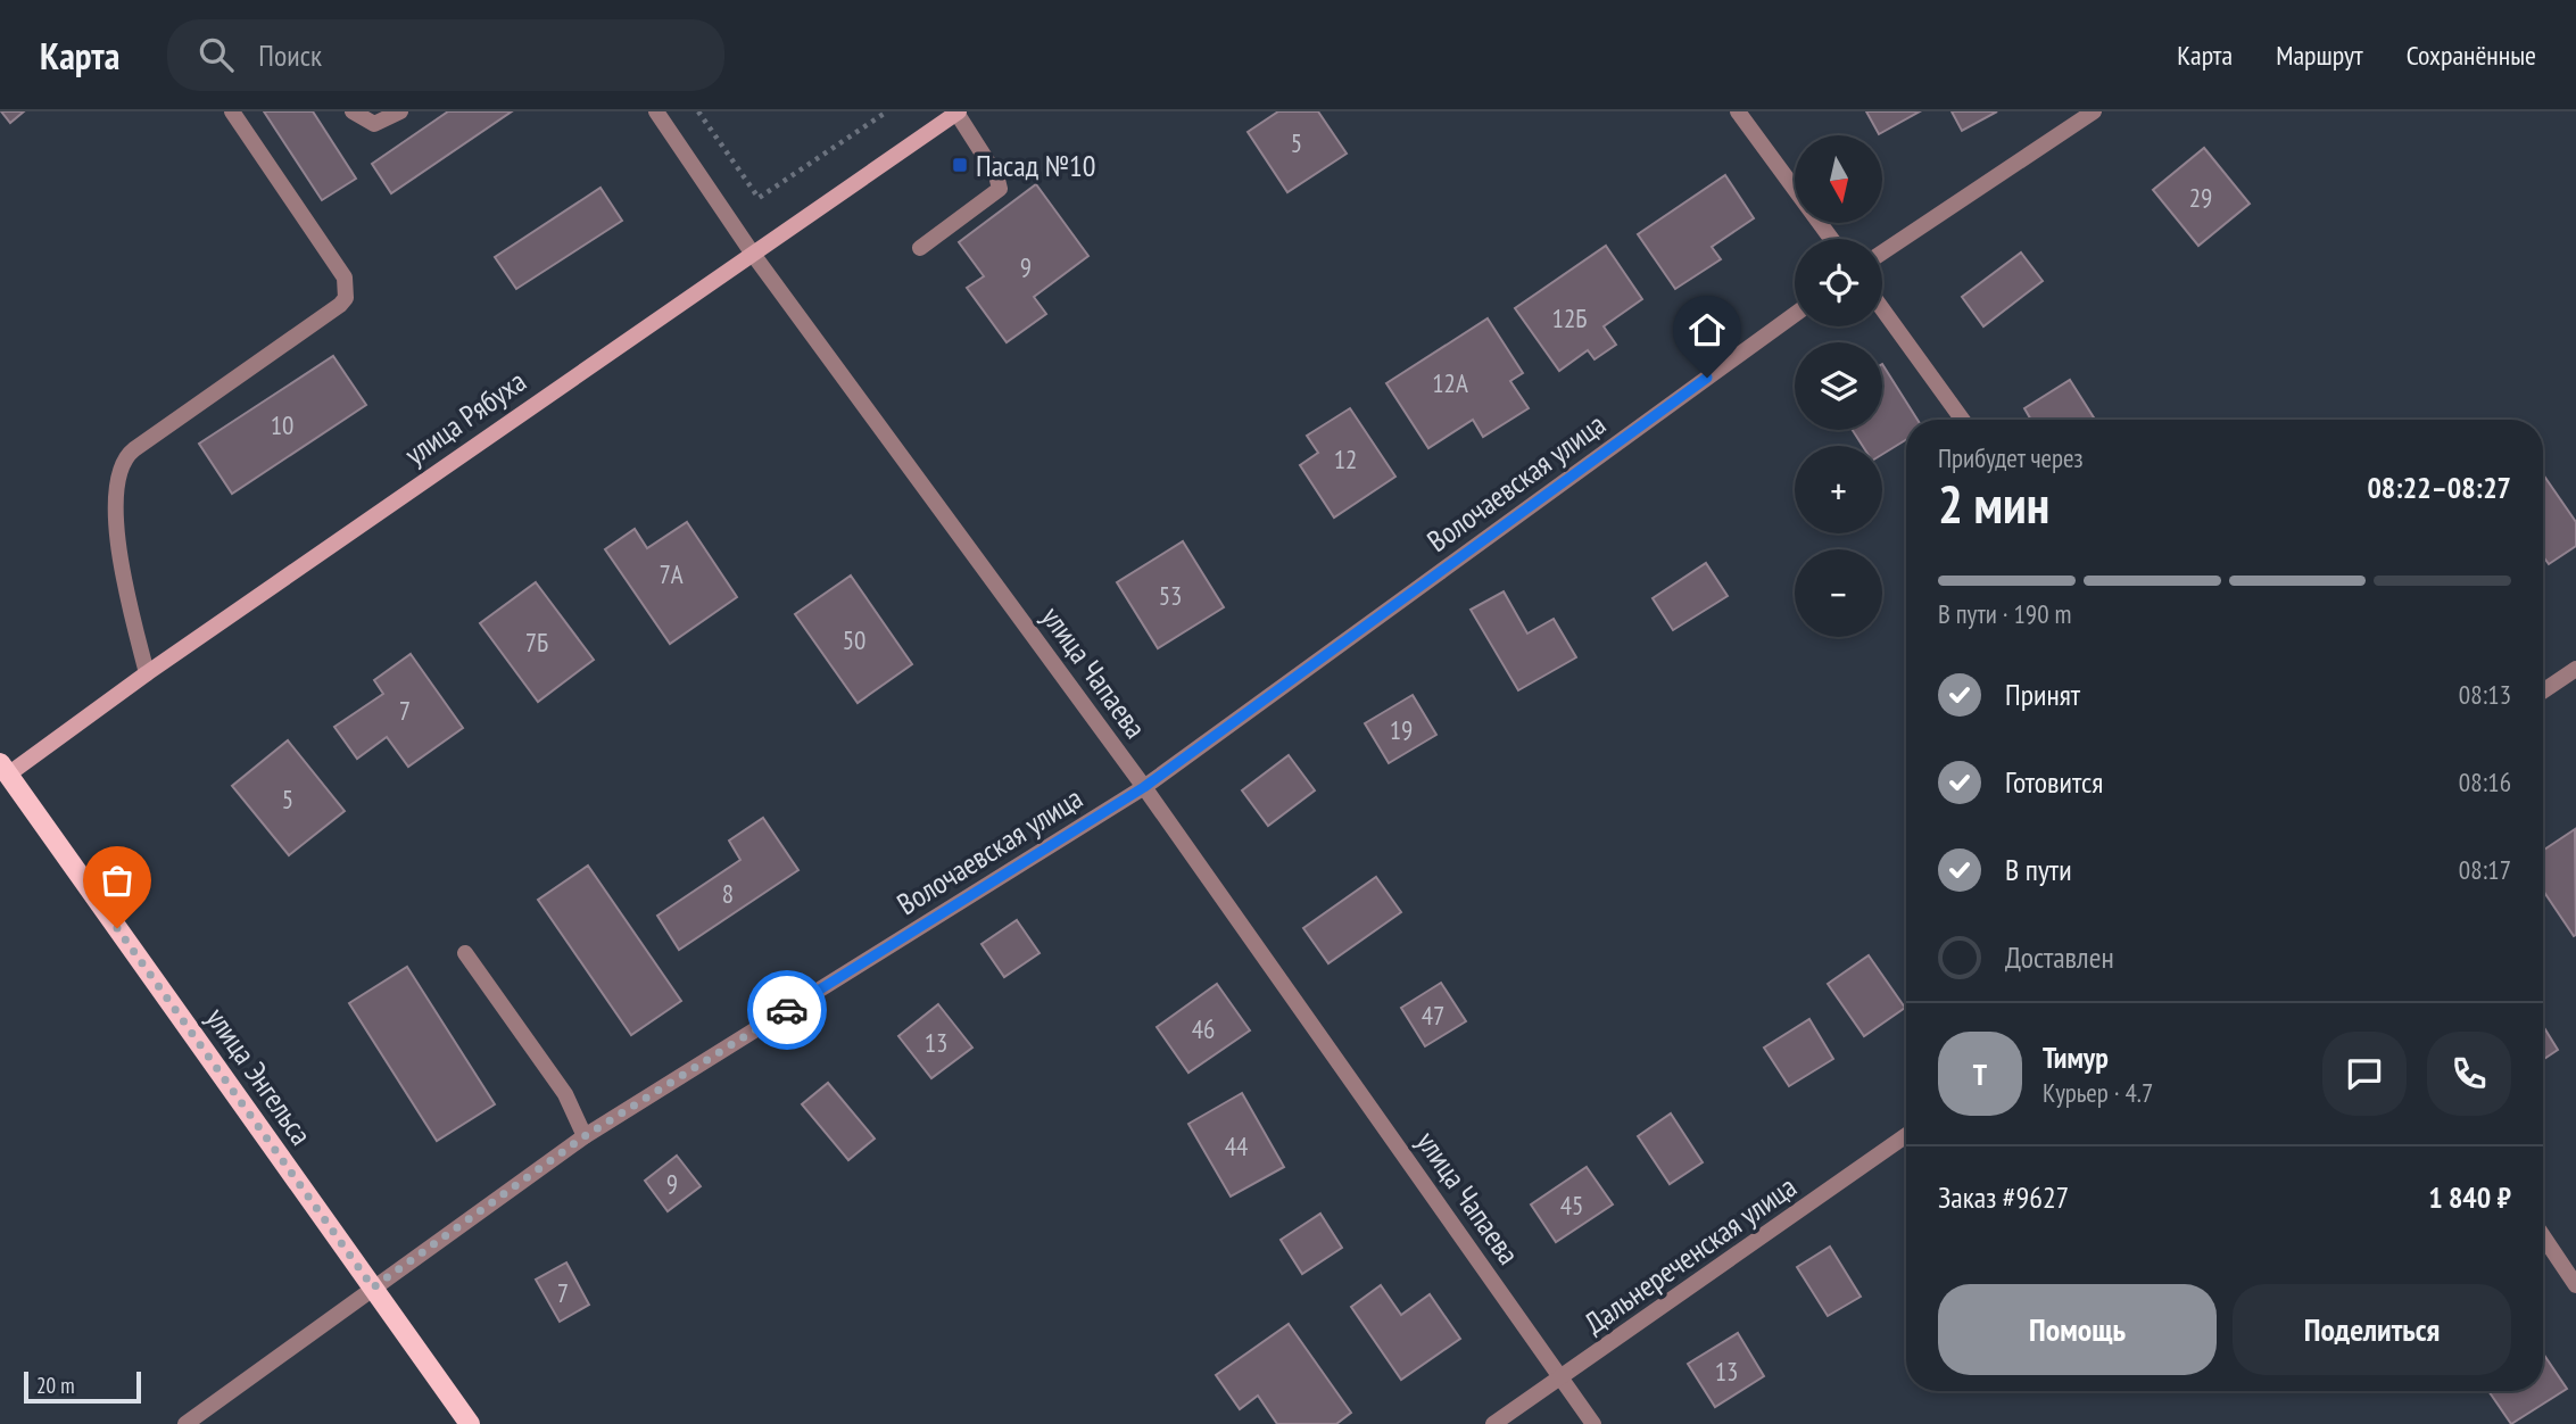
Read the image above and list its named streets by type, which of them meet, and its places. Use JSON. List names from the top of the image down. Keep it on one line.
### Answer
{"streets":{"main road":["улица Рябуха","улица Энгельса"],"street":["Волочаевская улица","улица Чапаева","Дальнереченская улица"]},"crossings":[["улица Рябуха","улица Чапаева"],["улица Рябуха","улица Энгельса"],["Волочаевская улица","улица Чапаева"],["Волочаевская улица","улица Энгельса"],["улица Чапаева","Дальнереченская улица"]],"places":{"transit":["Пасад №10"]},"house_numbers":["5","29","9","12Б","12А","10","12","7А","53","50","7Б","7","19","5","8","47","46","13","44","9","45","7","13"],"scale_bar":"20 m","north":"bottom","page":{"header":"Карта","search":"Поиск","nav":["Карта","Маршрут","Сохранённые"],"map_buttons":["+","−"],"heading":["2 мин","Прибудет через","08:22–08:27"],"panel":["Тимур","Курьер · 4.7","Заказ #9627","1 840 ₽"],"bar":"В пути · 190 m","list":[["Принят","08:13"],["Готовится","08:16"],["В пути","08:17"],"Доставлен"],"round":"Т","buttons":["Помощь","Поделиться"],"scale":"20 m"}}
